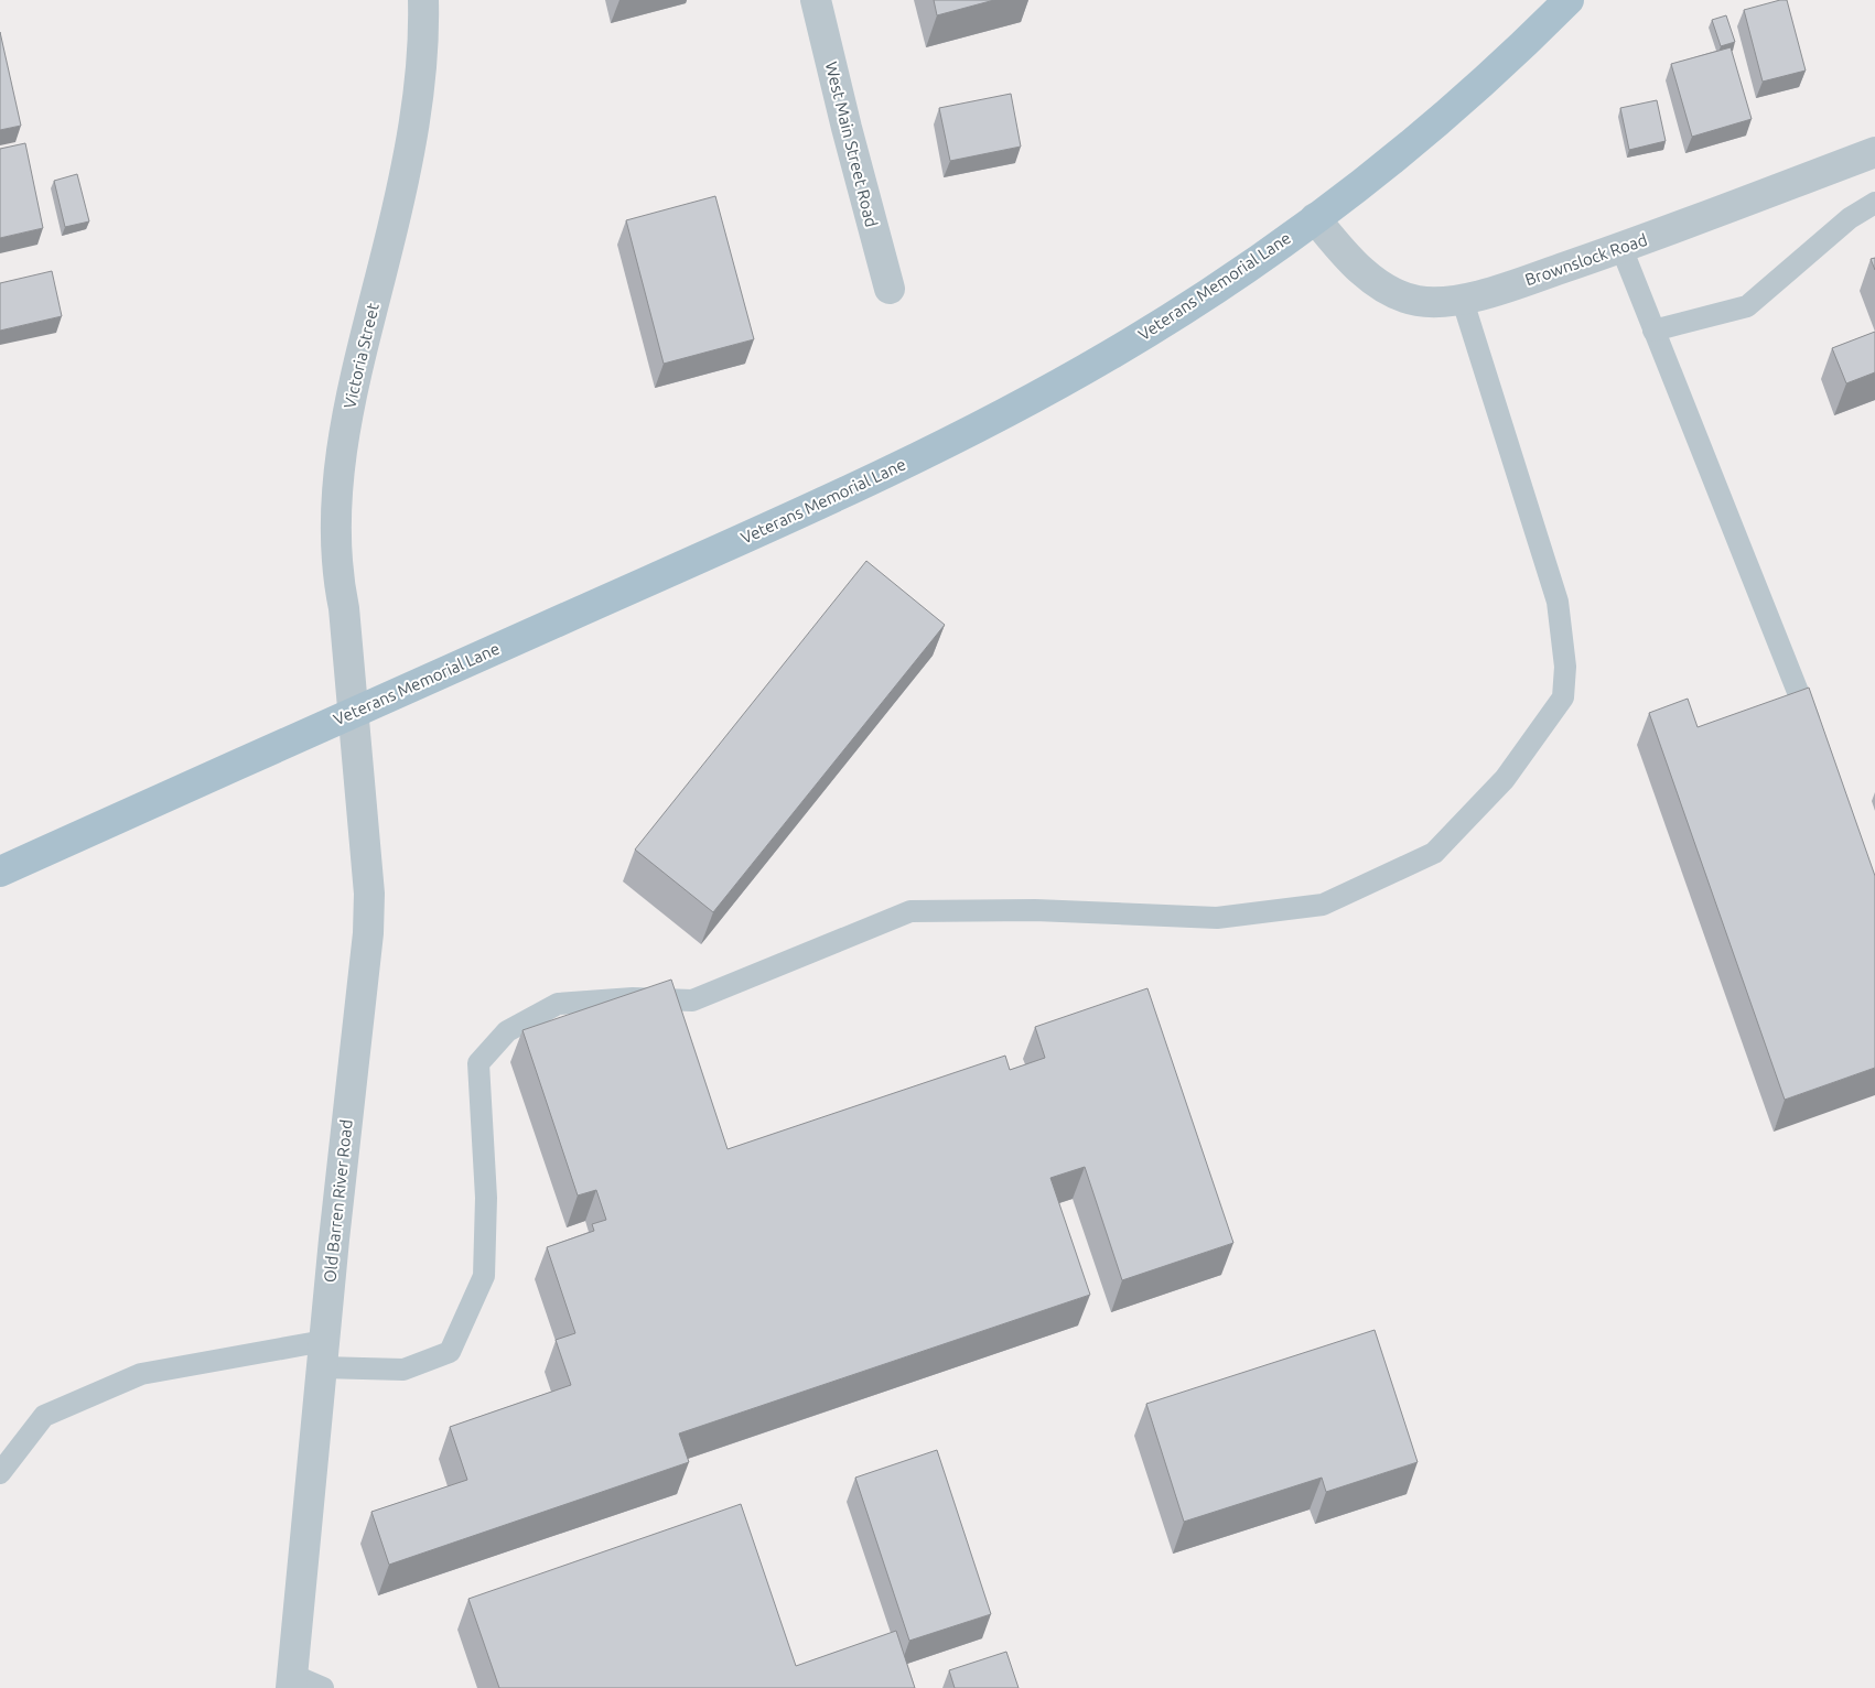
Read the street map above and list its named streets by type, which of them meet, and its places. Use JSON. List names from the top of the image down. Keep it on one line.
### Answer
{"streets":{"main road":["Veterans Memorial Lane"],"street":["West Main Street Road","Brownslock Road","Victoria Street","Old Barren River Road"]},"crossings":[["Brownslock Road","Veterans Memorial Lane"],["Veterans Memorial Lane","Victoria Street"],["Veterans Memorial Lane","Old Barren River Road"],["Victoria Street","Old Barren River Road"]]}
